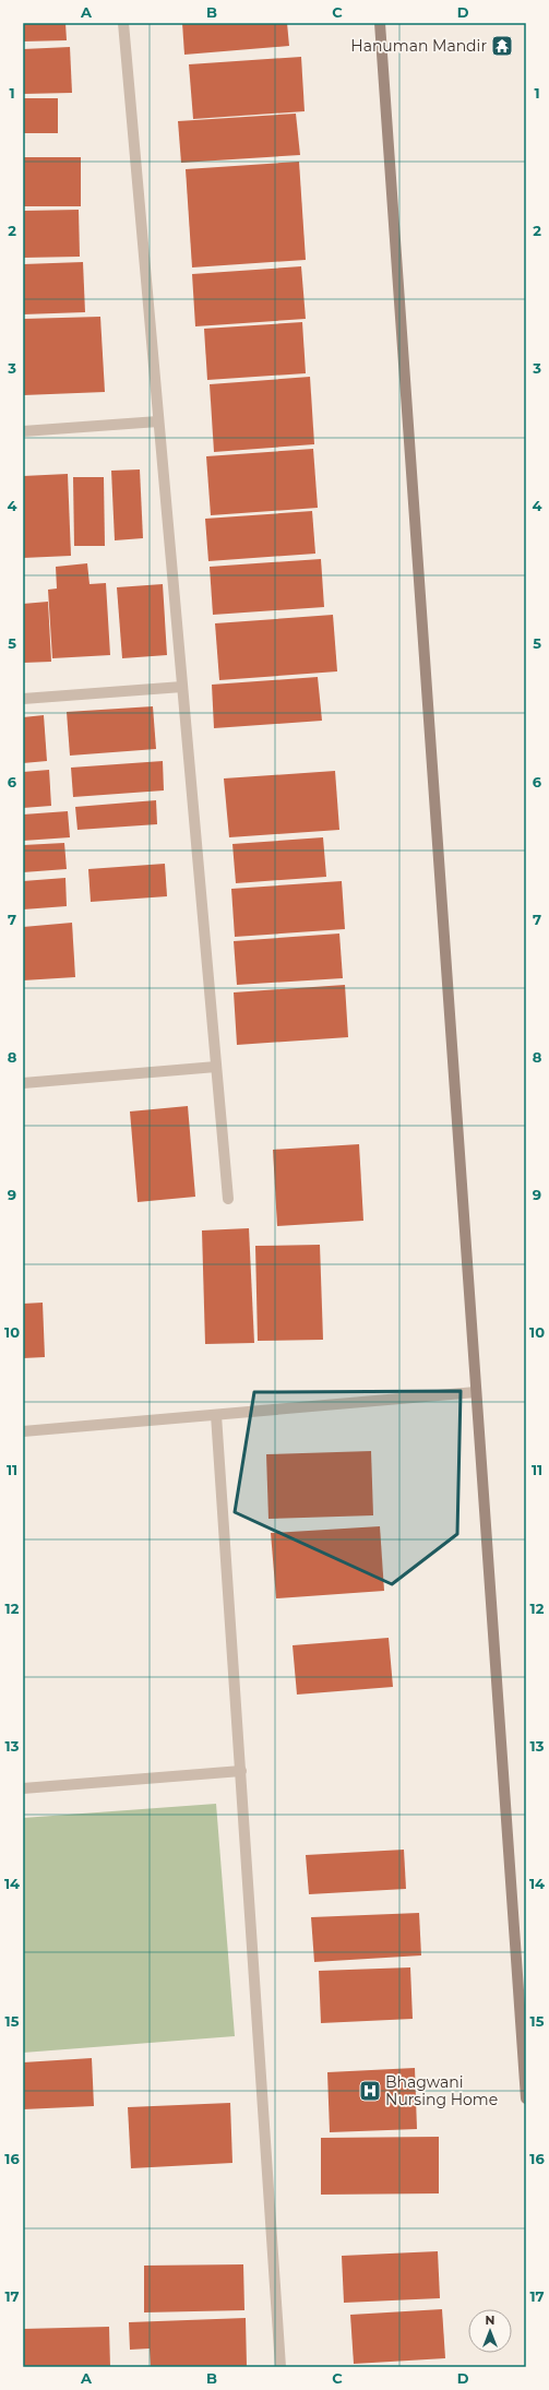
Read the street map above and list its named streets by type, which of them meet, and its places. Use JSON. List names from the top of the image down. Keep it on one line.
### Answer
{"places":{"temple":["Hanuman Mandir"],"hospital":["Bhagwani Nursing Home"]},"north":"top","grid":{"columns":["A","B","C","D"],"rows":["1","2","3","4","5","6","7","8","9","10","11","12","13","14","15","16","17"]}}
